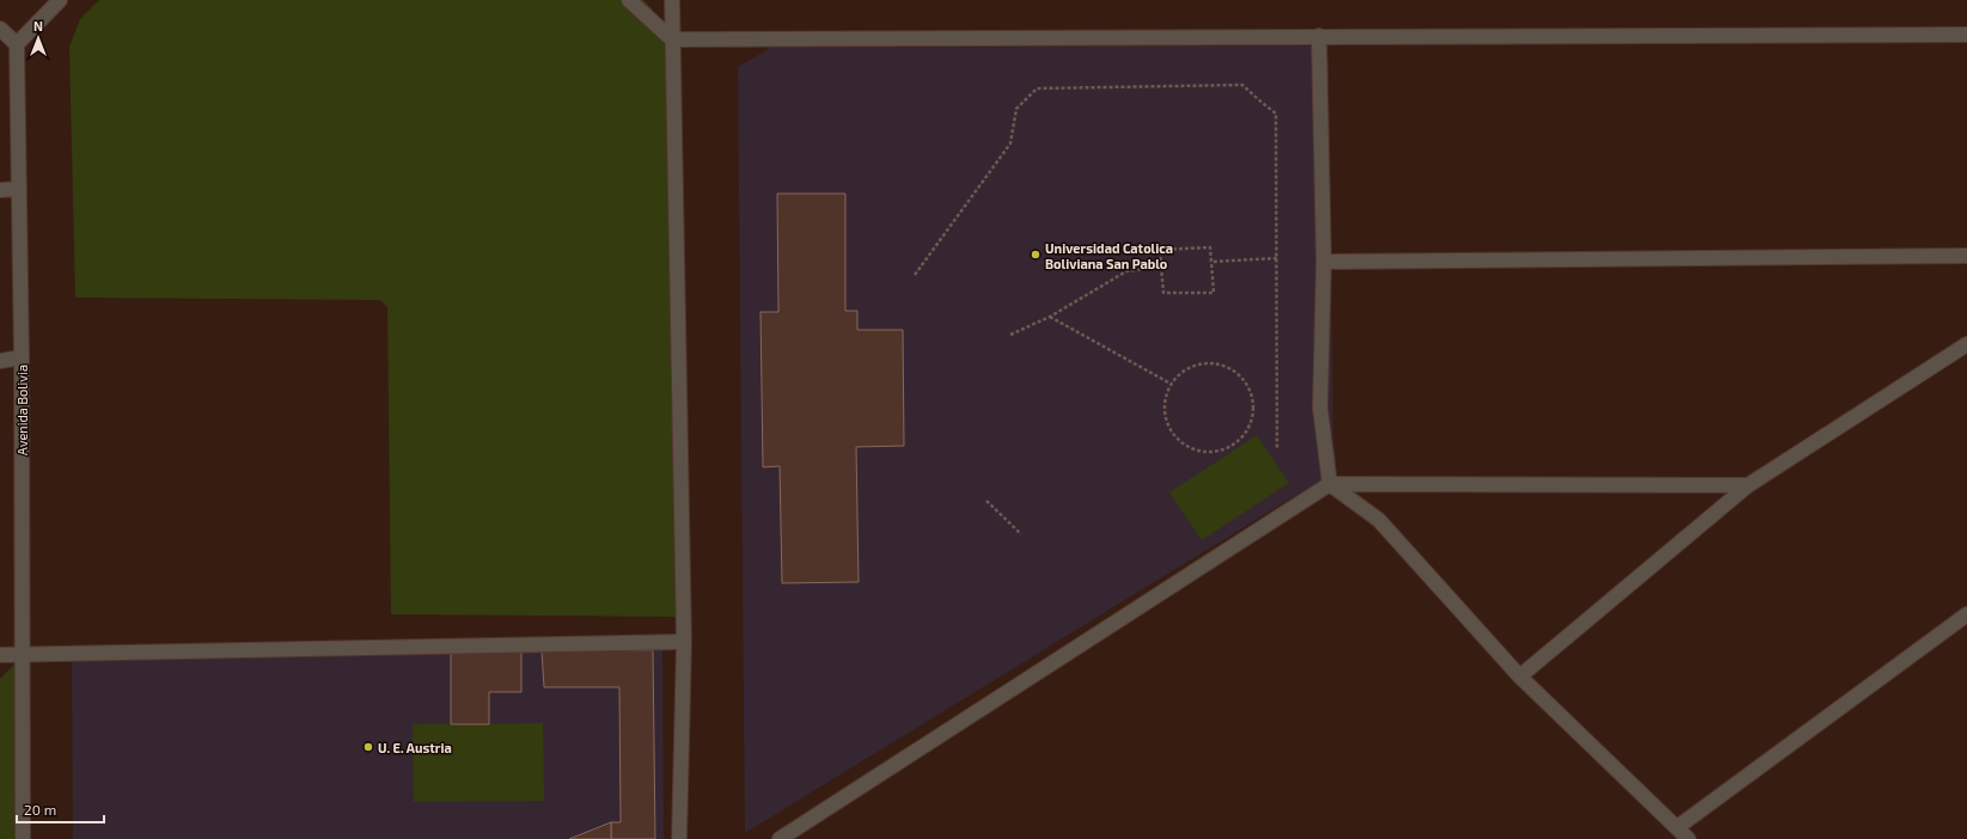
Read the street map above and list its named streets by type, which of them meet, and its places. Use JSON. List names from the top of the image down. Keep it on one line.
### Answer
{"streets":{"street":["Avenida Bolivia"]},"places":["Universidad Catolica Boliviana San Pablo","U. E. Austria"],"scale_bar":"20 m","north":"top"}
